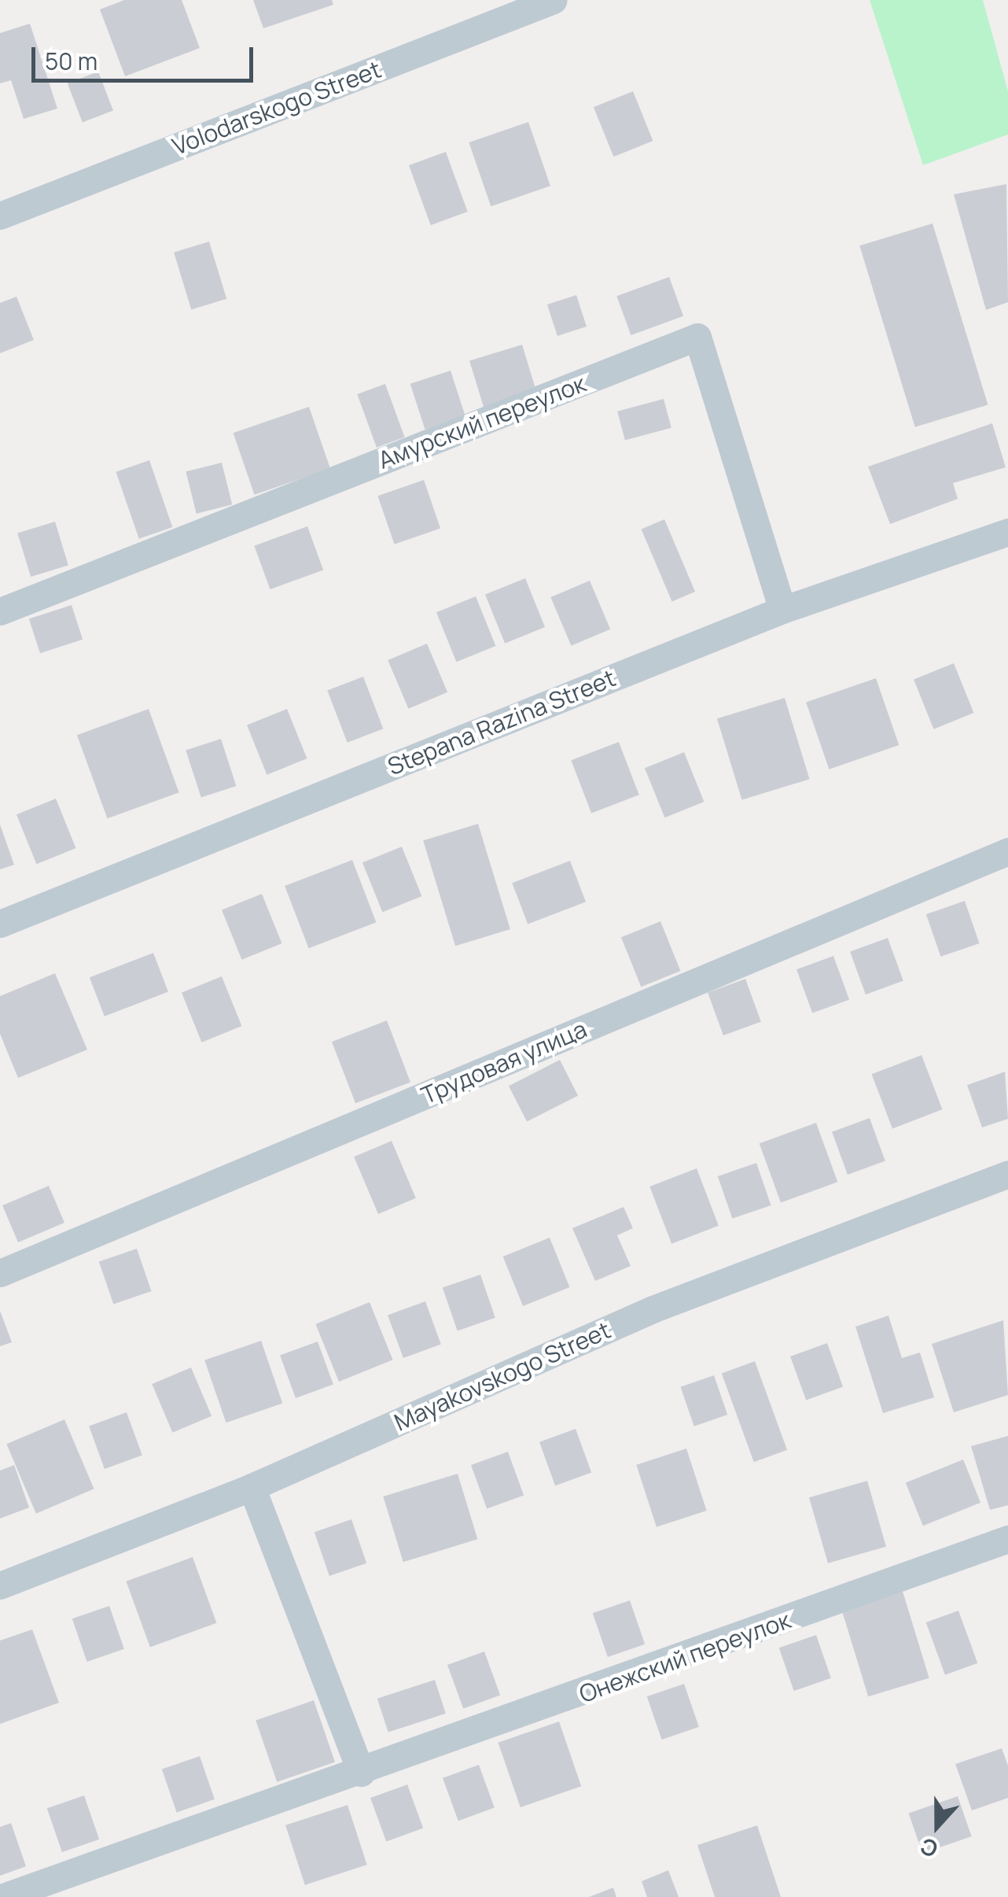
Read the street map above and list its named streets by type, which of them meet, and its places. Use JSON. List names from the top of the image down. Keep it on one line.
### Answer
{"streets":{"street":["Volodarskogo Street","Амурский переулок","Stepana Razina Street","Трудовая улица","Mayakovskogo Street","Онежский переулок"]},"crossings":[["Амурский переулок","Stepana Razina Street"]],"scale_bar":"50 m","north":"bottom"}
